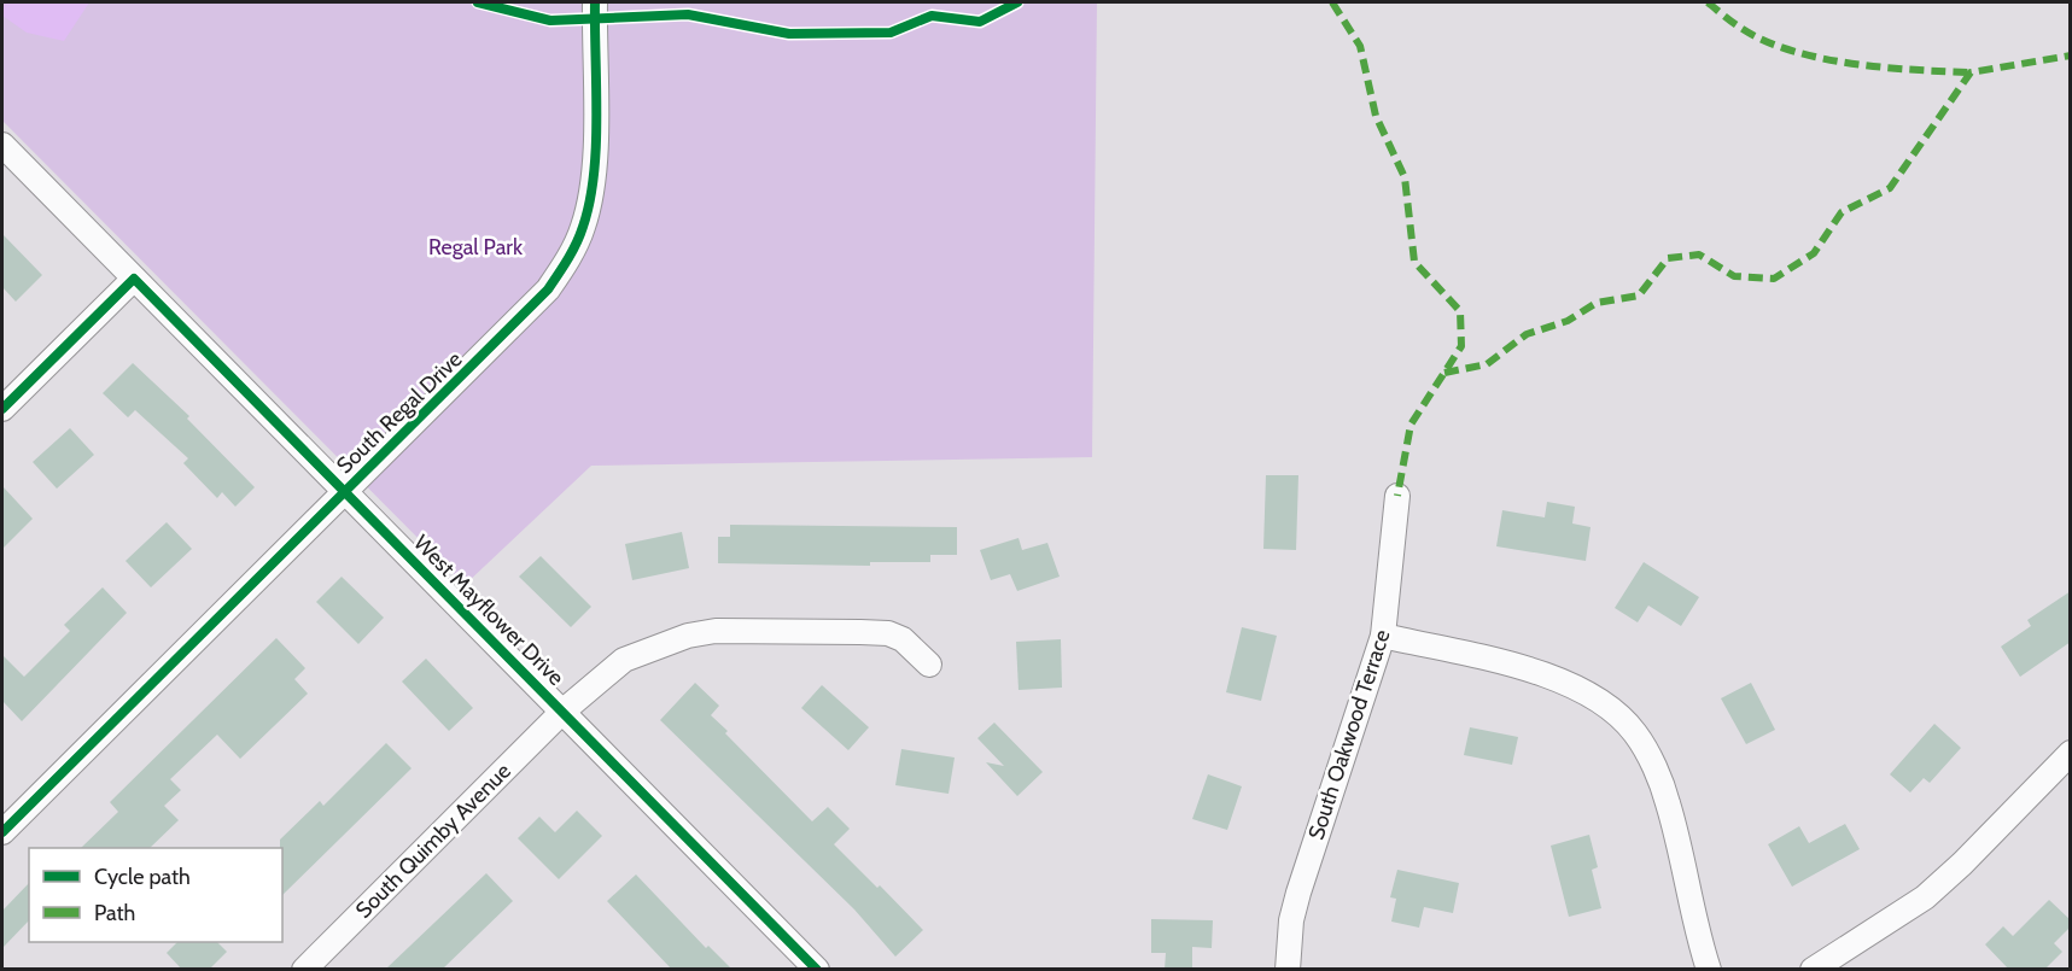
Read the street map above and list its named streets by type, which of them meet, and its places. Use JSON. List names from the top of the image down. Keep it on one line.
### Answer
{"streets":{"street":["South Regal Drive","West Mayflower Drive","South Oakwood Terrace","South Quimby Avenue"]},"crossings":[["South Regal Drive","West Mayflower Drive"],["West Mayflower Drive","South Quimby Avenue"]],"parks":["Regal Park"],"legend":["Cycle path","Path"]}
